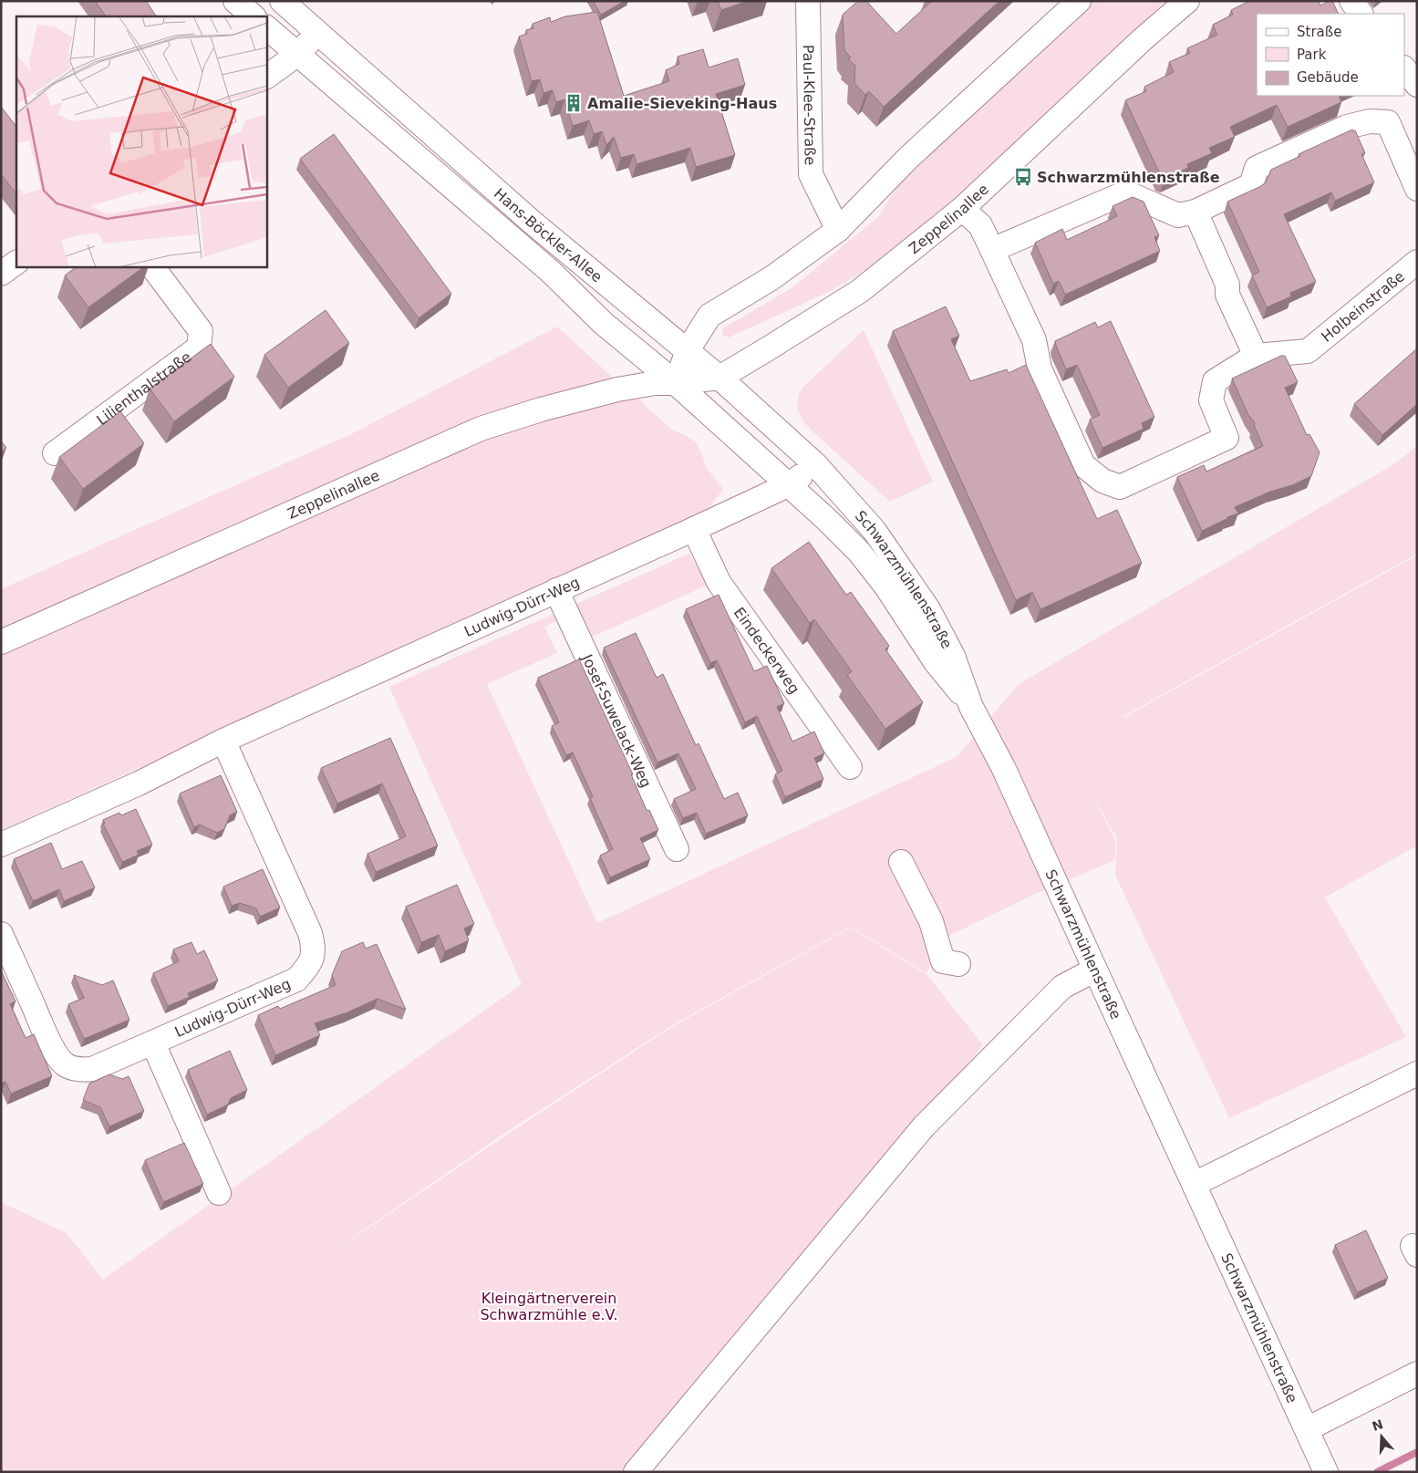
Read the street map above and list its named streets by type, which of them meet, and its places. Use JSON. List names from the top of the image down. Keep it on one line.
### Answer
{"streets":{"street":["Paul-Klee-Straße","Zeppelinallee","Hans-Böckler-Allee","Holbeinstraße","Lilienthalstraße","Schwarzmühlenstraße","Ludwig-Dürr-Weg","Eindeckerweg","Josef-Suwelack-Weg"]},"crossings":[["Zeppelinallee","Hans-Böckler-Allee"],["Hans-Böckler-Allee","Schwarzmühlenstraße"],["Hans-Böckler-Allee","Ludwig-Dürr-Weg"],["Schwarzmühlenstraße","Ludwig-Dürr-Weg"],["Ludwig-Dürr-Weg","Eindeckerweg"],["Ludwig-Dürr-Weg","Josef-Suwelack-Weg"]],"parks":["Kleingärtnerverein Schwarzmühle e.V."],"places":{"building":["Amalie-Sieveking-Haus"],"bus stop":["Schwarzmühlenstraße"]},"legend":["Straße","Park","Gebäude"],"north":"top"}
